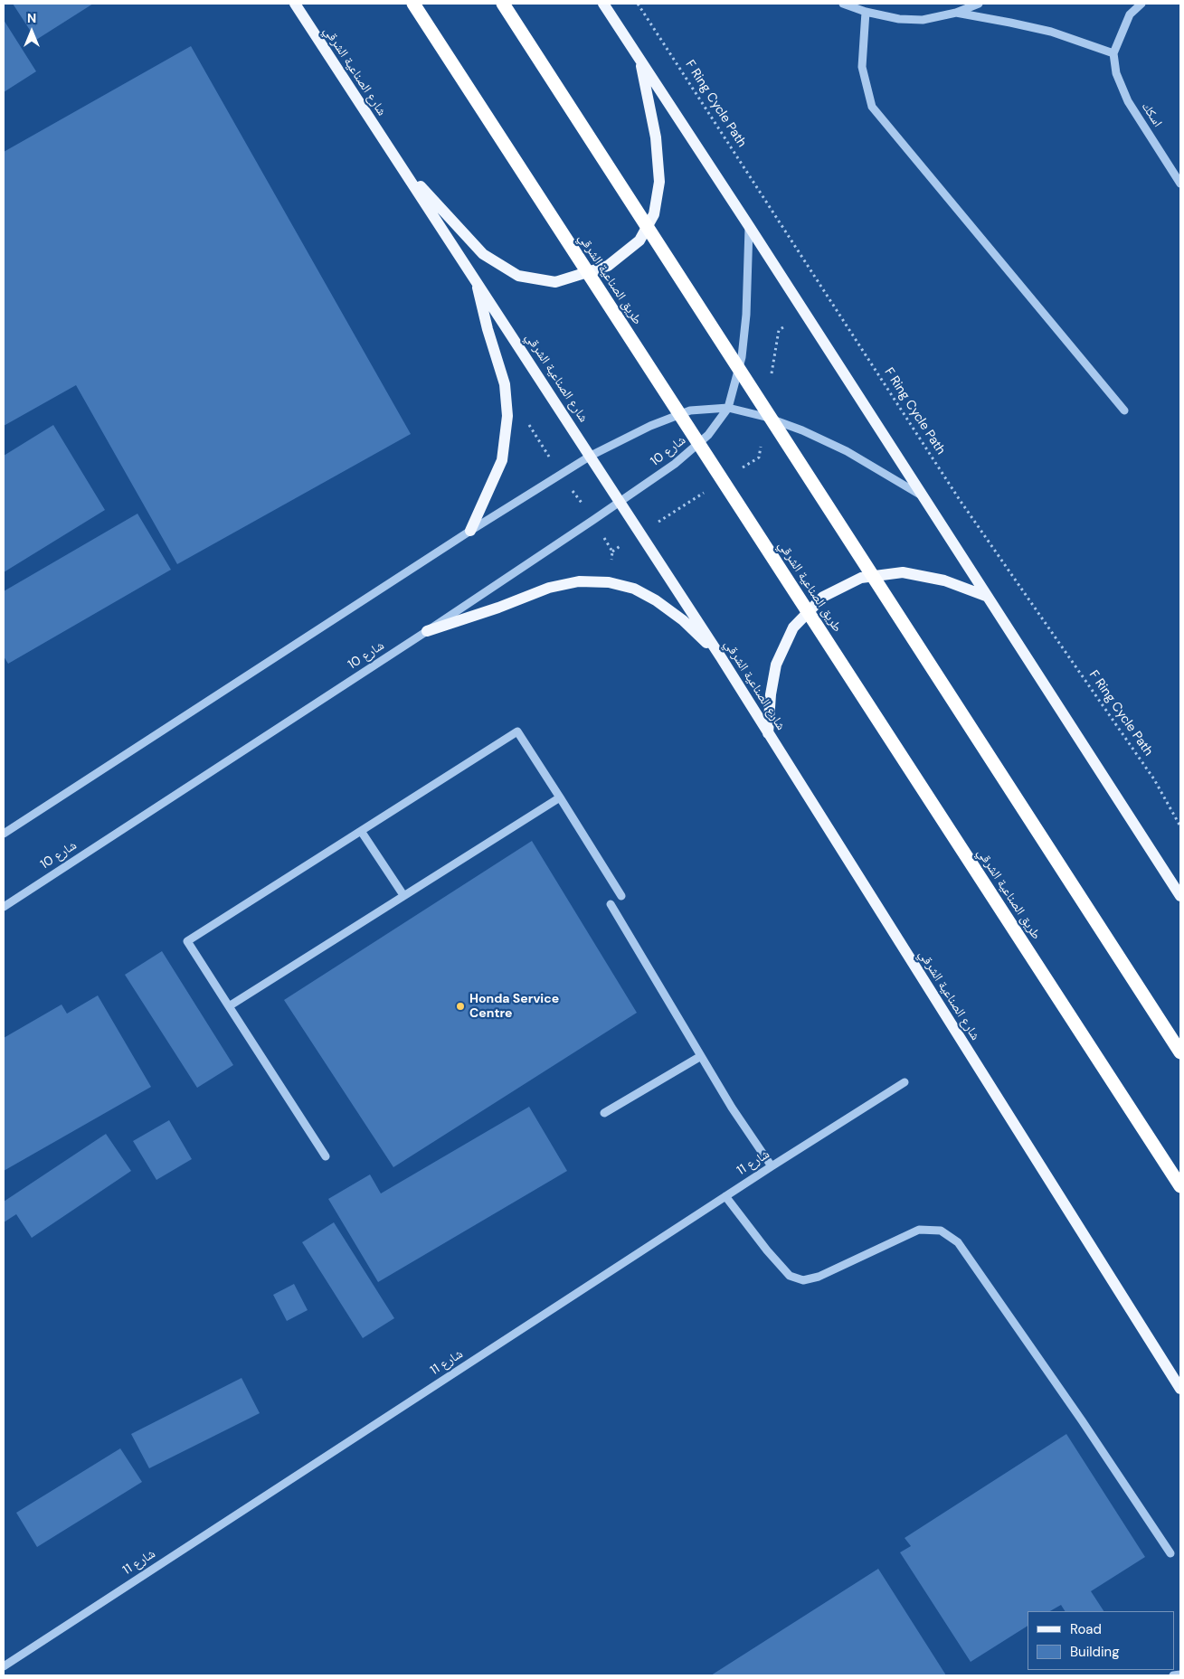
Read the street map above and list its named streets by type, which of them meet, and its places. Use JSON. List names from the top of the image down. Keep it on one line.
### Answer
{"streets":{"highway":["طريق الصناعية الشرقي"],"main road":["شارع الصناعية الشرقي"],"street":["اسكك","شارع 10","شارع 11"],"path":["F Ring Cycle Path"]},"crossings":[["شارع الصناعية الشرقي","شارع 10"]],"places":["Honda Service Centre"],"legend":["Road","Building"],"north":"top"}
